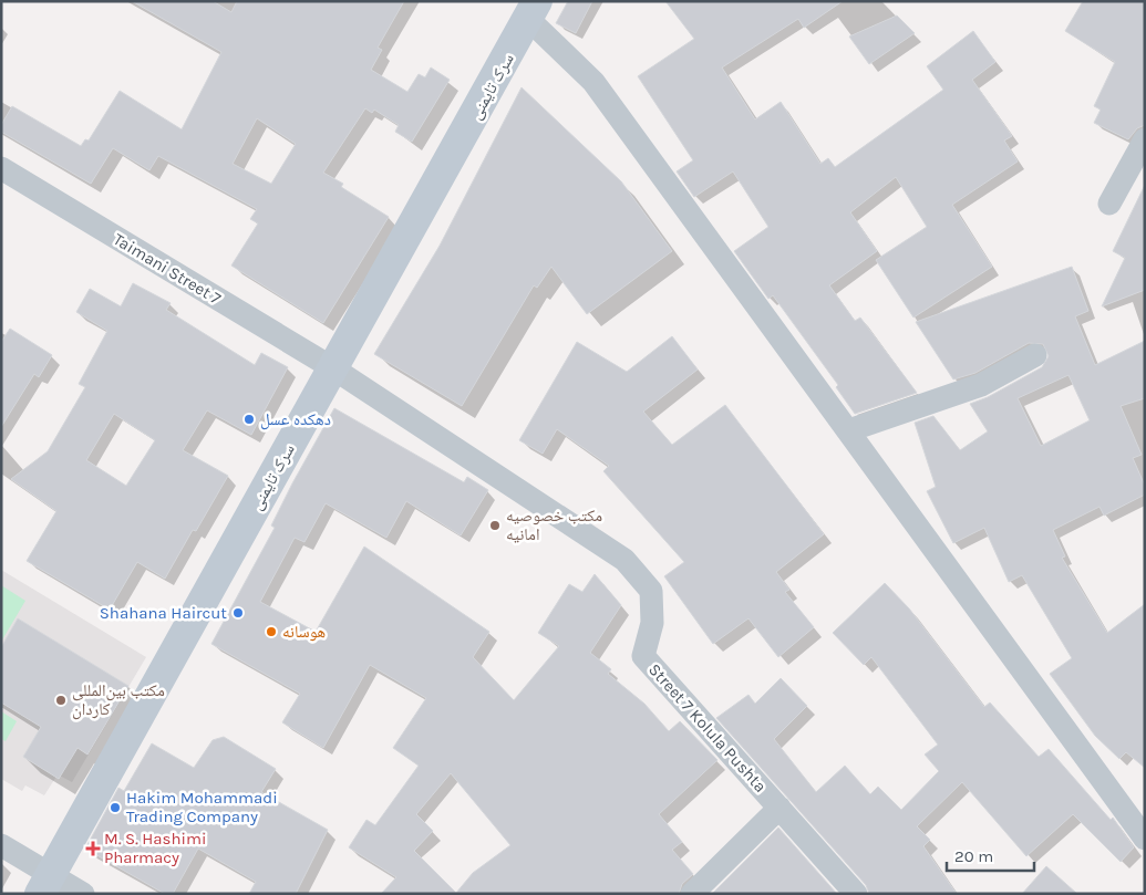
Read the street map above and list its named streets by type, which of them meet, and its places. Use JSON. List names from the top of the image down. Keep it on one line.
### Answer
{"streets":{"main road":["سرک تایمنی"],"street":["Taimani Street 7","Street 7 Kolula Pushta"]},"crossings":[["سرک تایمنی","Taimani Street 7"],["سرک تایمنی","Street 7 Kolula Pushta"],["Taimani Street 7","Street 7 Kolula Pushta"]],"places":{"other":["دهکده عسل","مکتب خصوصیه امانیه","Shahana Haircut","هوسانه","مکتب بین‌المللی کاردان","Hakim Mohammadi Trading Company"],"health":["M. S. Hashimi Pharmacy"]},"scale_bar":"20 m"}
